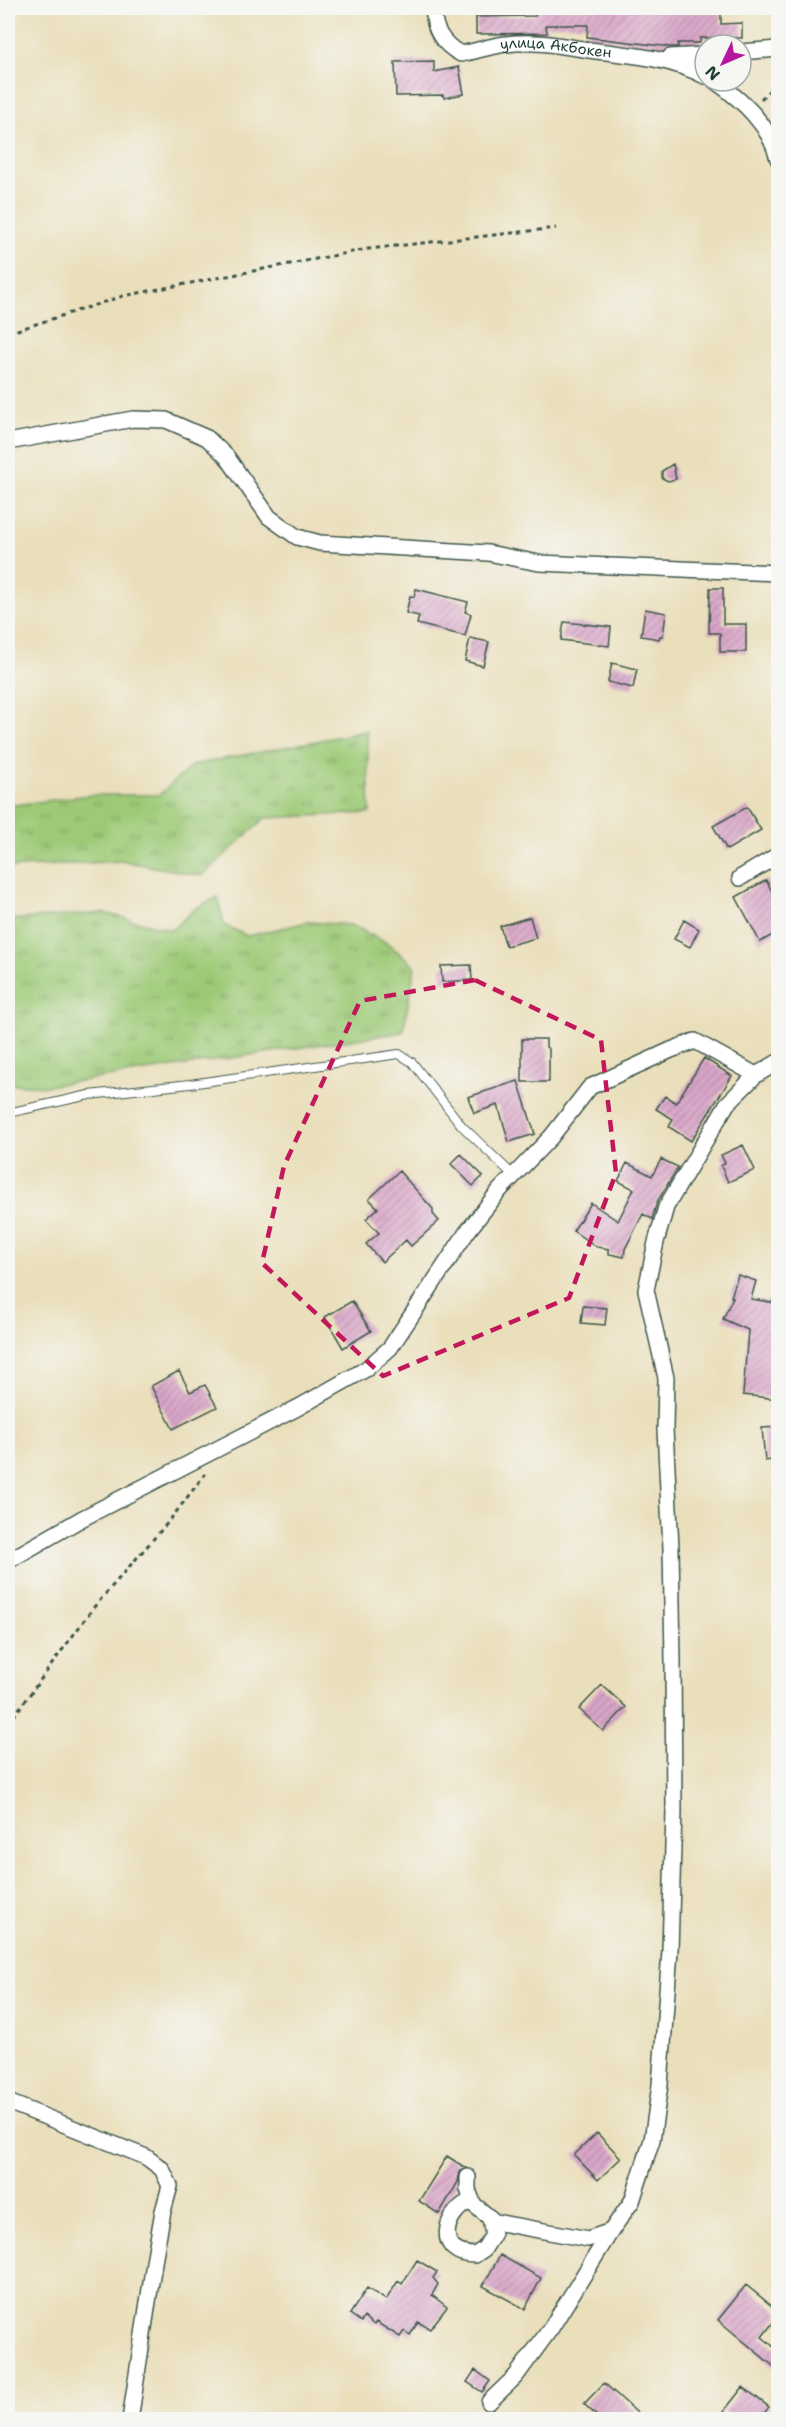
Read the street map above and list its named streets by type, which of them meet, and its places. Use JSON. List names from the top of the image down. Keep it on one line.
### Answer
{"streets":{"street":["улица Акбокен"]},"north":"bottom left"}
